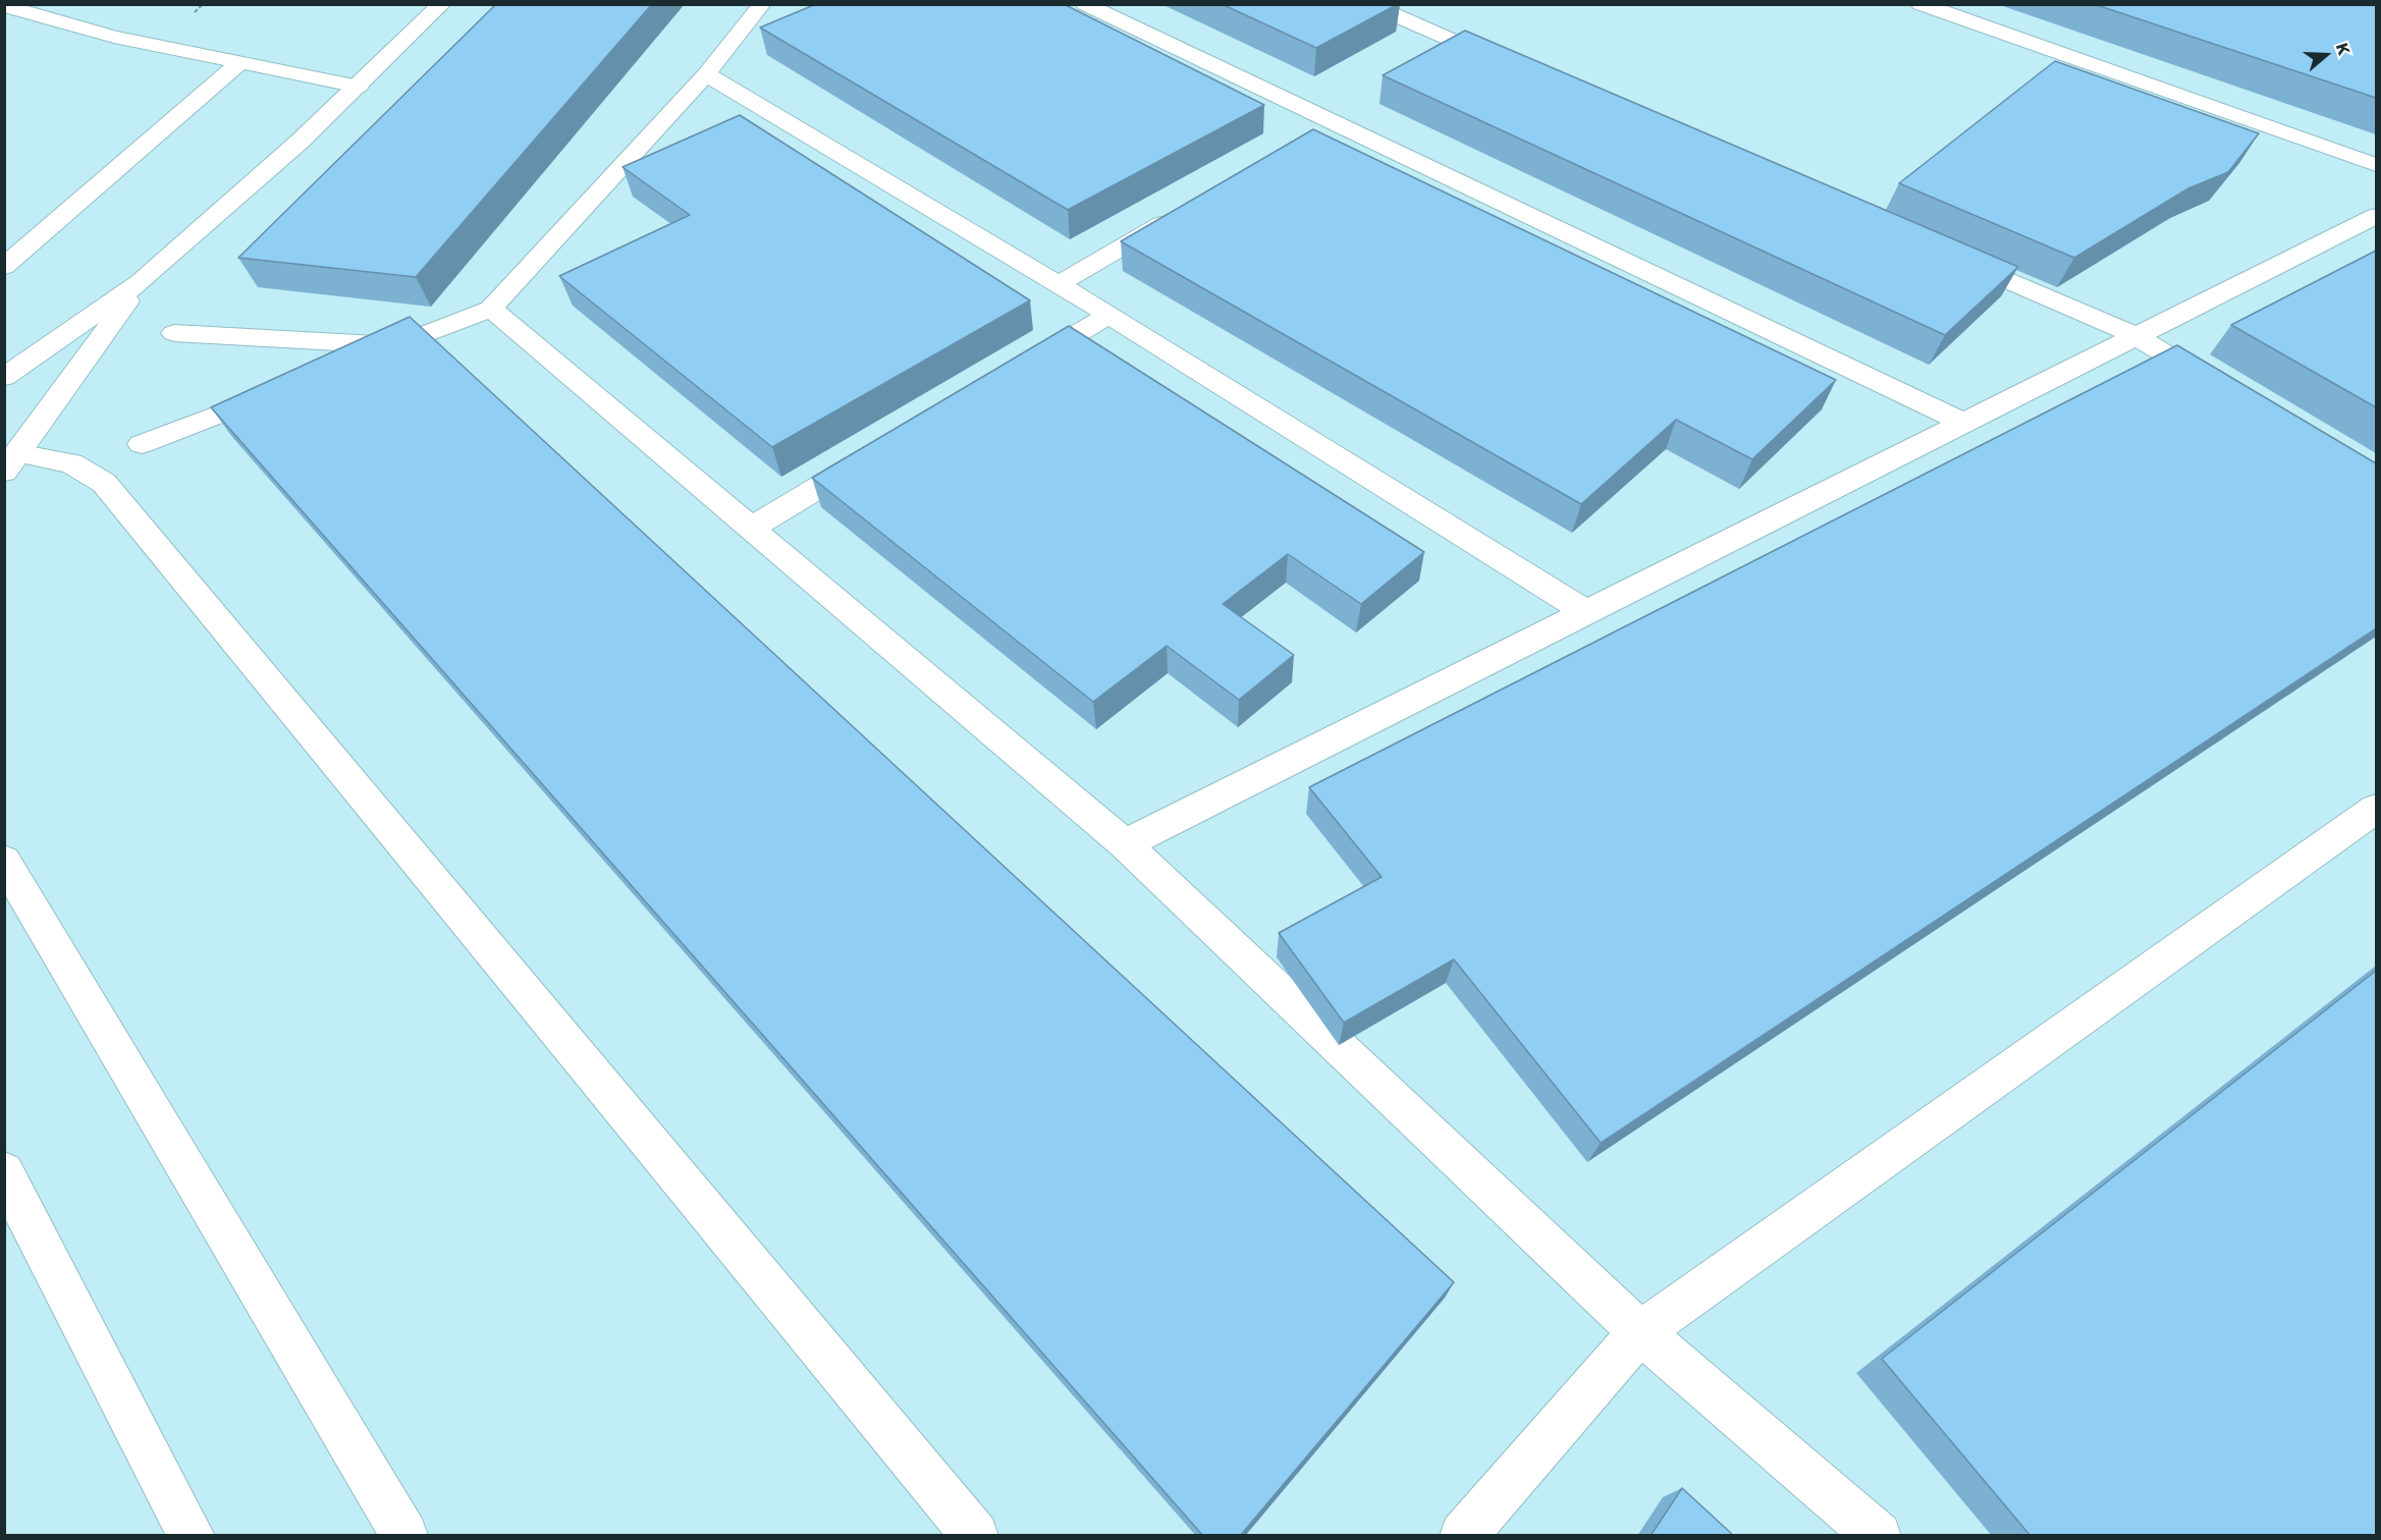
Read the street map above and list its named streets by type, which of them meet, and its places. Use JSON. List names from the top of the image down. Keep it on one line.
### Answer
{"north":"right"}
